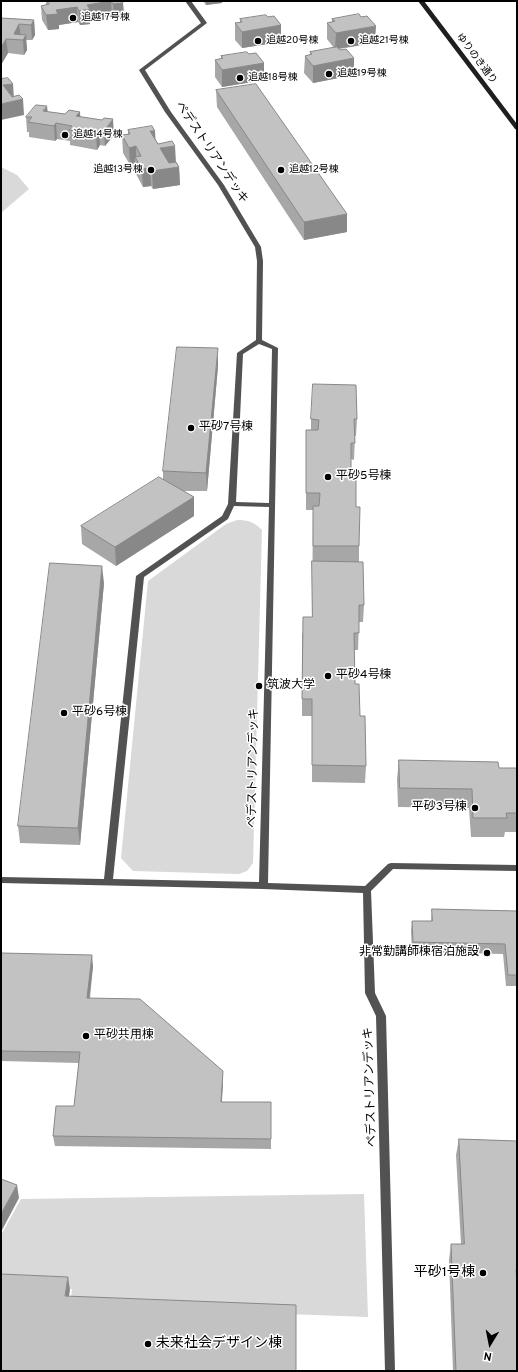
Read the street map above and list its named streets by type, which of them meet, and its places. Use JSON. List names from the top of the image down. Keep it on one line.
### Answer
{"streets":{"street":["ゆりのき通り","ペデストリアンデッキ"]},"places":["追越17号棟","追越20号棟","追越21号棟","追越19号棟","追越18号棟","追越14号棟","追越13号棟","追越12号棟","平砂7号棟","平砂5号棟","平砂4号棟","筑波大学","平砂6号棟","平砂3号棟","非常勤講師棟宿泊施設","平砂共用棟","平砂1号棟","未来社会デザイン棟"],"north":"bottom"}
